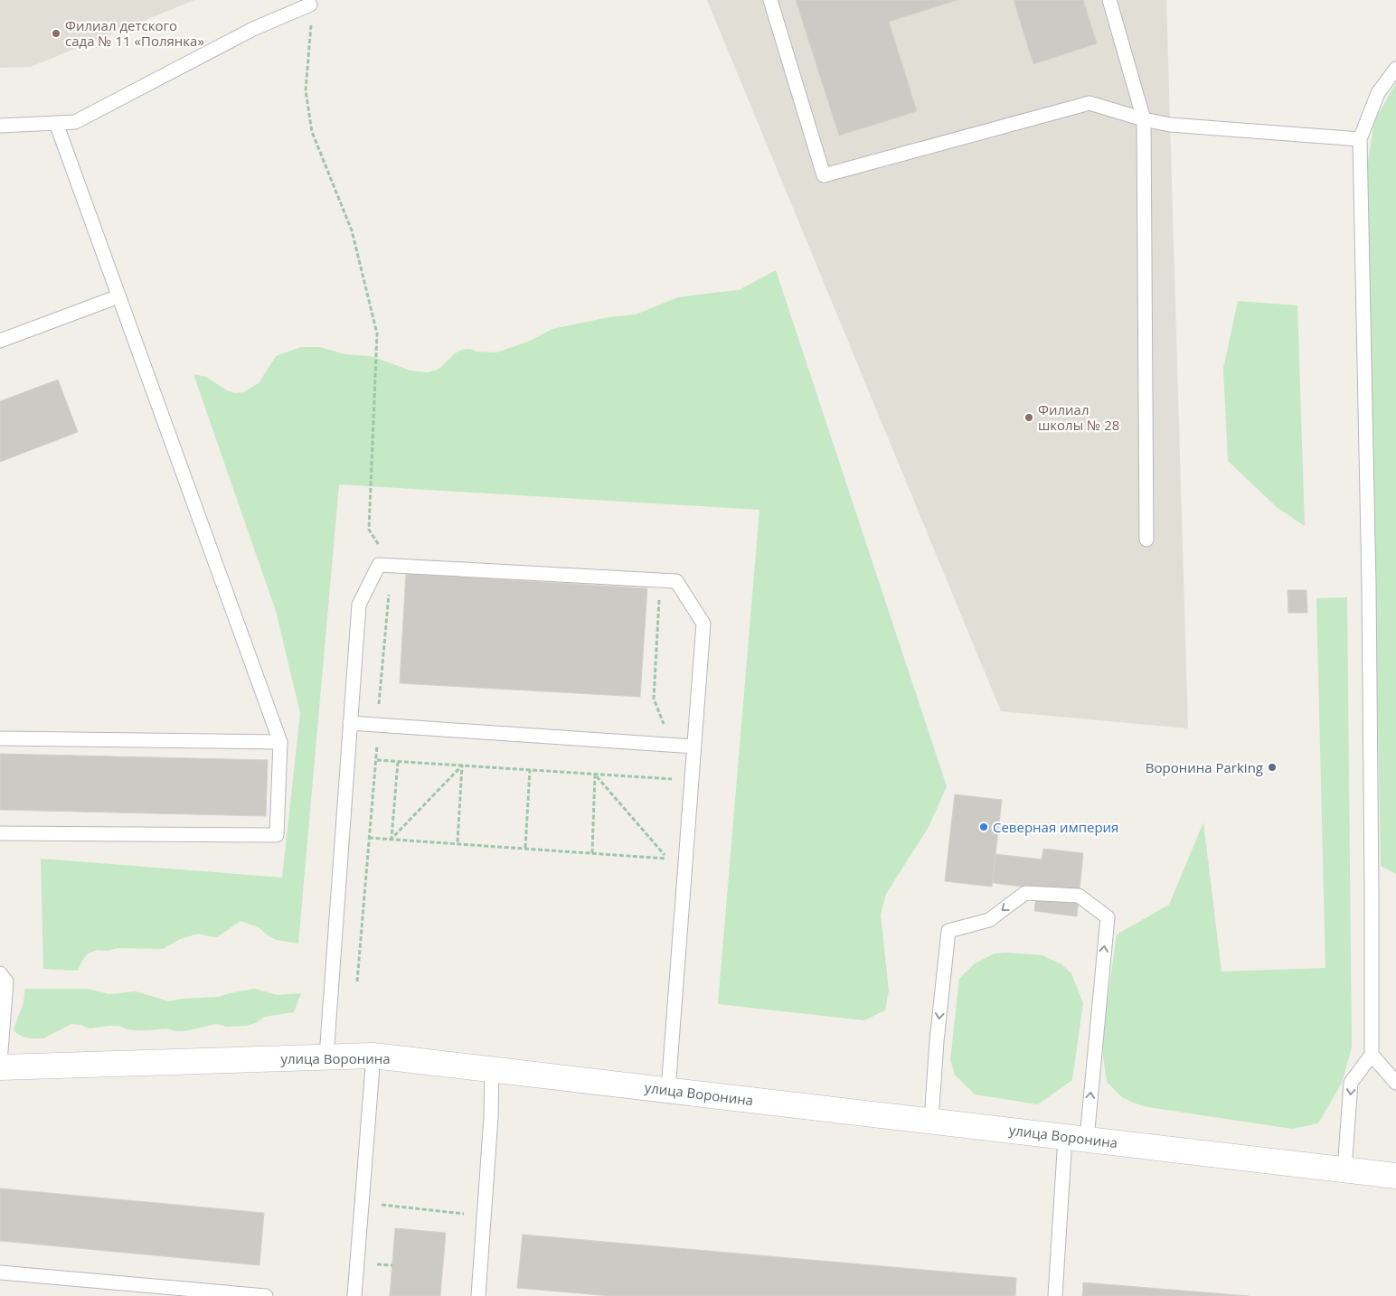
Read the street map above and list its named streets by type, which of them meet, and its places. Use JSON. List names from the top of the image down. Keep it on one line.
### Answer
{"streets":{"street":["улица Воронина"]},"places":["Филиал детского сада № 11 «Полянка»","Филиал школы № 28","Воронина Parking","Северная империя"]}
